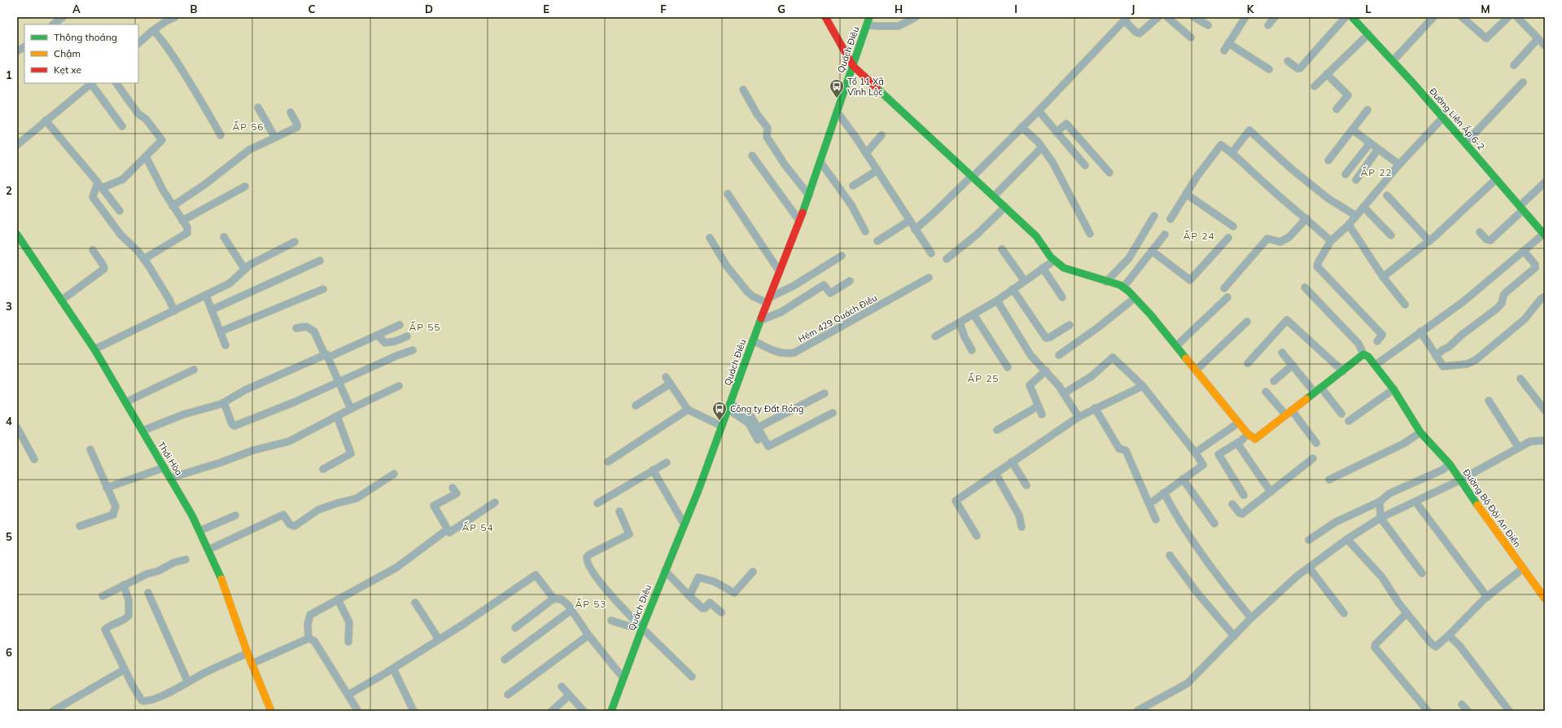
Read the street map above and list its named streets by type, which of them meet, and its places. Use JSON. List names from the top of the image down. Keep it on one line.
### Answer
{"streets":{"street":["Quách Điêu","Đường Liên Ấp 6-2","Hẻm 429 Quách Điêu","Thới Hòa","Đường Bộ Đội An Điền"]},"crossings":[["Quách Điêu","Hẻm 429 Quách Điêu"]],"districts":["ẤP 56","ẤP 22","ẤP 24","ẤP 55","ẤP 25","ẤP 54","ẤP 53"],"places":{"bus stop":["Tổ 11 Xã Vĩnh Lộc","Công ty Đất Rồng"]},"legend":["Thông thoáng","Chậm","Kẹt xe"],"grid":{"columns":["A","B","C","D","E","F","G","H","I","J","K","L","M"],"rows":["1","2","3","4","5","6"]}}
